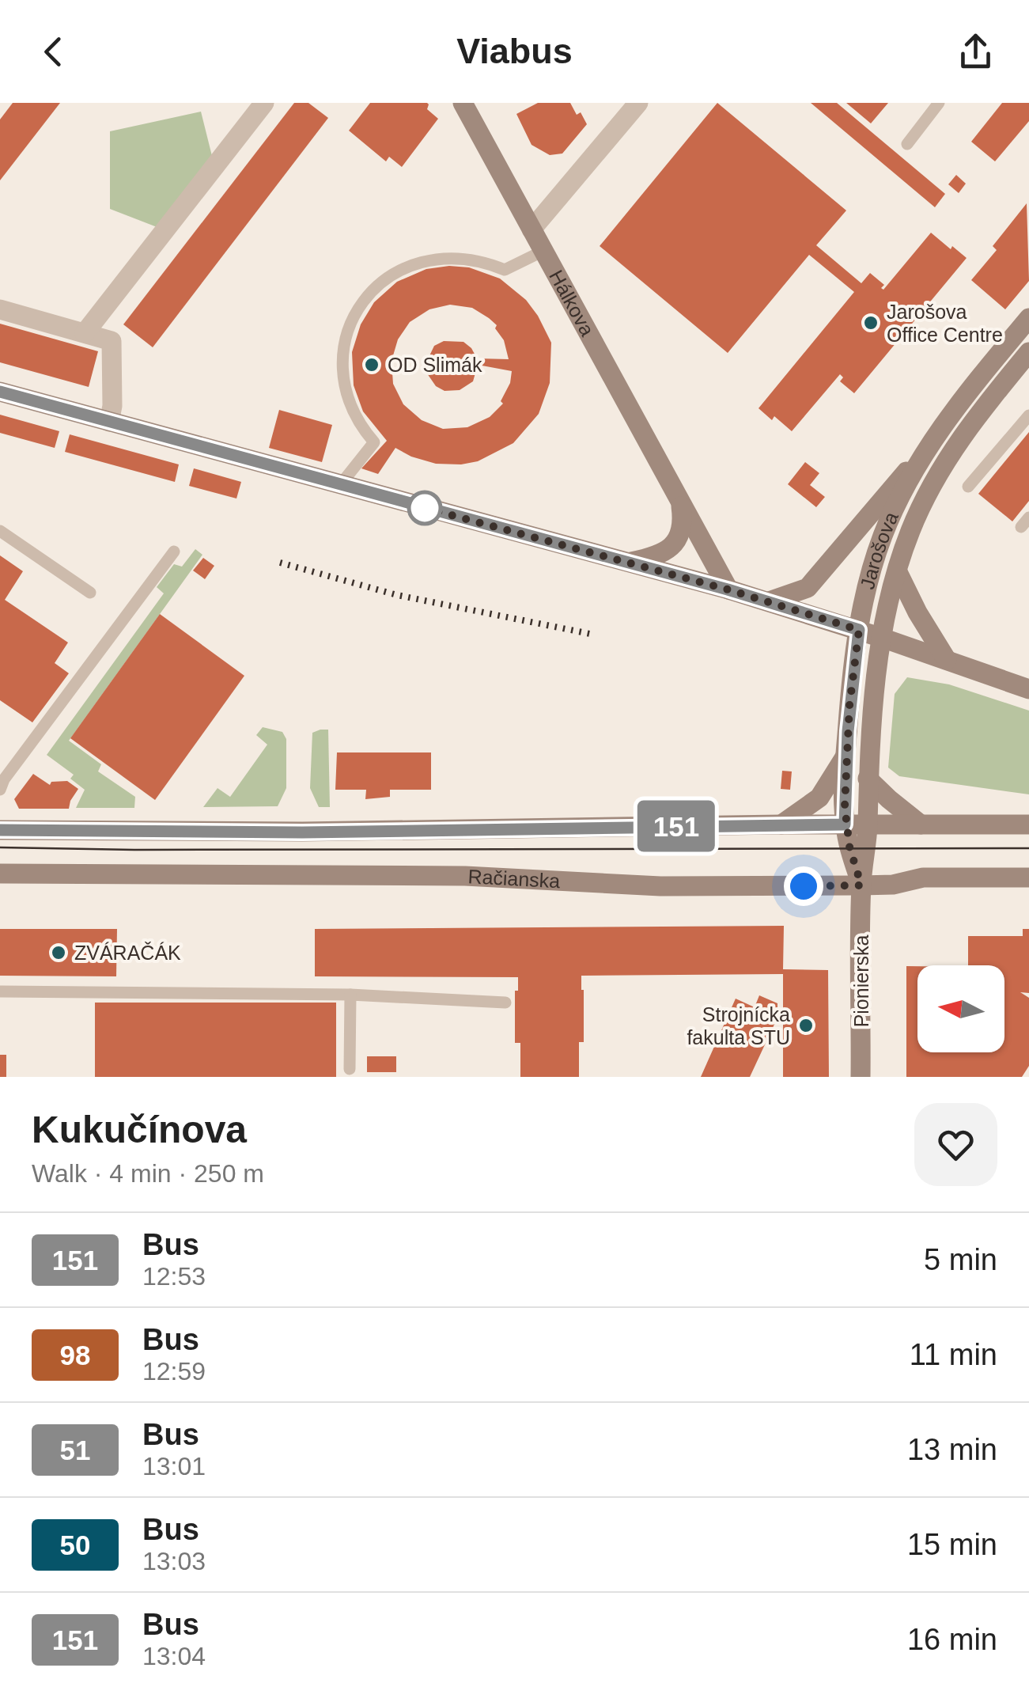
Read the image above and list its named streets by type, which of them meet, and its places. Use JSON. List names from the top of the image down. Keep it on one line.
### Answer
{"streets":{"main road":["Hálkova","Jarošova","Račianska","Pionierska"]},"crossings":[["Jarošova","Račianska"],["Jarošova","Pionierska"],["Račianska","Pionierska"]],"places":["Jarošova Office Centre","OD Slimák","ZVÁRAČÁK","Strojnícka fakulta STU"],"lines":["bus line 151"],"north":"left","page":{"header":"Viabus","on_map":"151","heading":["Kukučínova","Walk · 4 min · 250 m"],"list":[{"mark":"151","name":"Bus","note":"12:53","value":"5 min"},{"mark":"98","name":"Bus","note":"12:59","value":"11 min"},{"mark":"51","name":"Bus","note":"13:01","value":"13 min"},{"mark":"50","name":"Bus","note":"13:03","value":"15 min"},{"mark":"151","name":"Bus","note":"13:04","value":"16 min"}]}}
